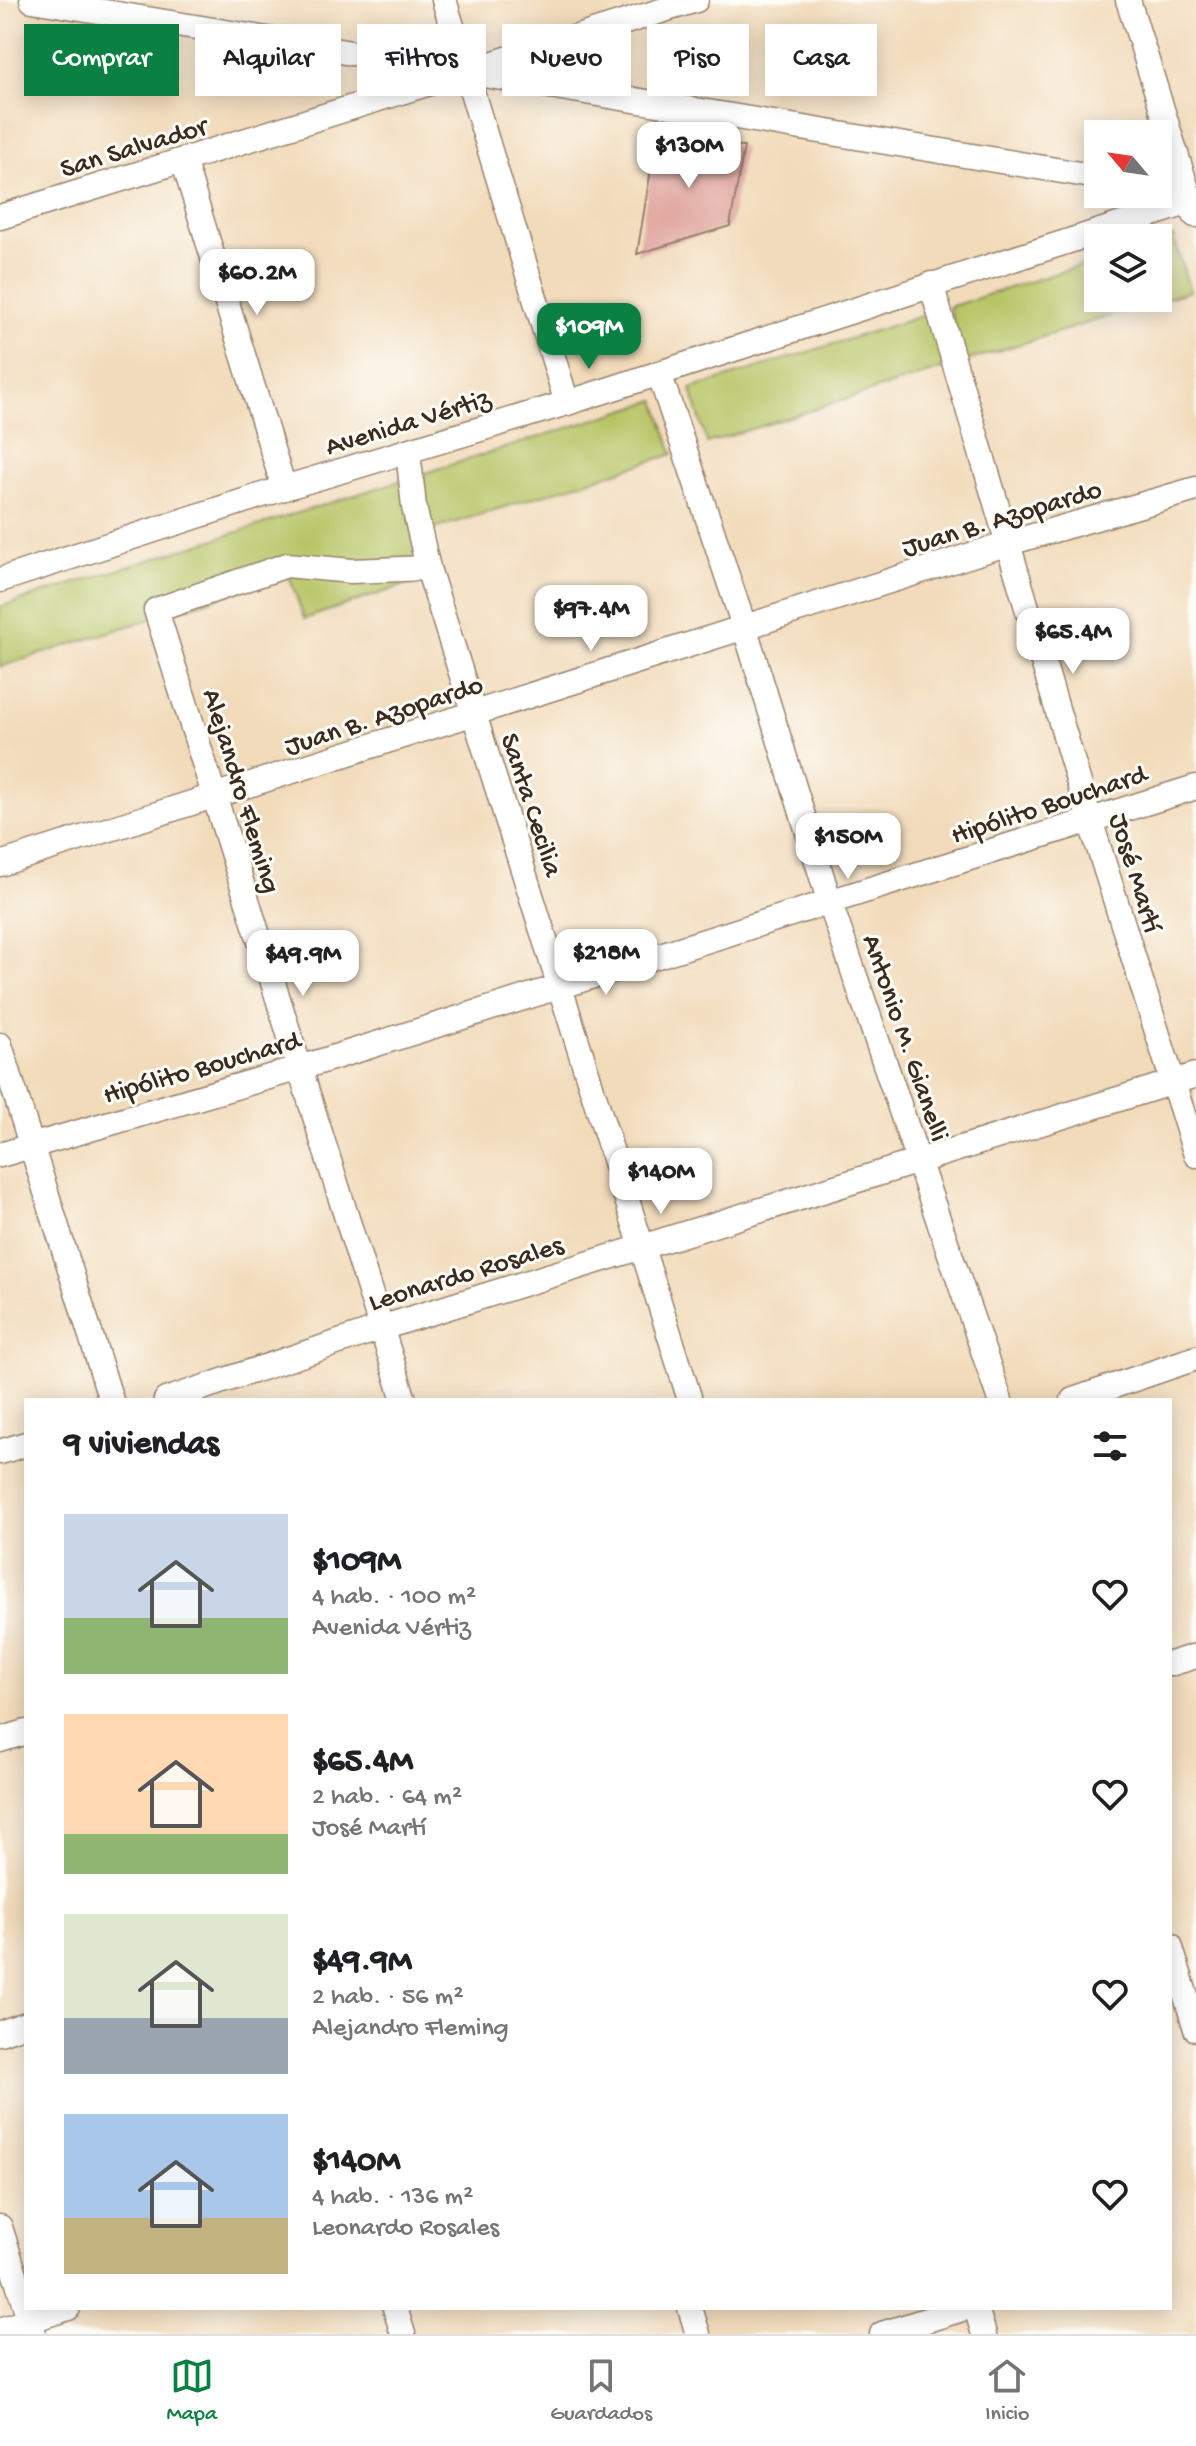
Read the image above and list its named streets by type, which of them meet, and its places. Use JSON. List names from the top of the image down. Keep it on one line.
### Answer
{"streets":{"street":["San Salvador","Avenida Vértiz","Juan B. Azopardo","Alejandro Fleming","Hipólito Bouchard","Santa Cecilia","José Martí","Antonio M. Gianelli","Leonardo Rosales"]},"crossings":[["Avenida Vértiz","Santa Cecilia"],["Avenida Vértiz","José Martí"],["Avenida Vértiz","Antonio M. Gianelli"],["Juan B. Azopardo","Alejandro Fleming"],["Juan B. Azopardo","Santa Cecilia"],["Juan B. Azopardo","José Martí"],["Juan B. Azopardo","Antonio M. Gianelli"],["Alejandro Fleming","Hipólito Bouchard"],["Alejandro Fleming","Santa Cecilia"],["Alejandro Fleming","Leonardo Rosales"],["Hipólito Bouchard","Santa Cecilia"],["Hipólito Bouchard","José Martí"],["Hipólito Bouchard","Antonio M. Gianelli"],["Santa Cecilia","Leonardo Rosales"],["José Martí","Leonardo Rosales"],["Antonio M. Gianelli","Leonardo Rosales"]],"north":"top left","page":{"chip":["Comprar","Alquilar","Filtros","Nuevo","Piso","Casa"],"price":["$130M","$60.2M","$109M","$97.4M","$65.4M","$150M","$218M","$49.9M","$140M"],"heading":"9 viviendas","list":[{"name":"$109M","note":"4 hab. · 100 m² · Avenida Vértiz"},{"name":"$65.4M","note":"2 hab. · 64 m² · José Martí"},{"name":"$49.9M","note":"2 hab. · 56 m² · Alejandro Fleming"},{"name":"$140M","note":"4 hab. · 136 m² · Leonardo Rosales"}],"tabs":["Mapa","Guardados","Inicio"]}}
